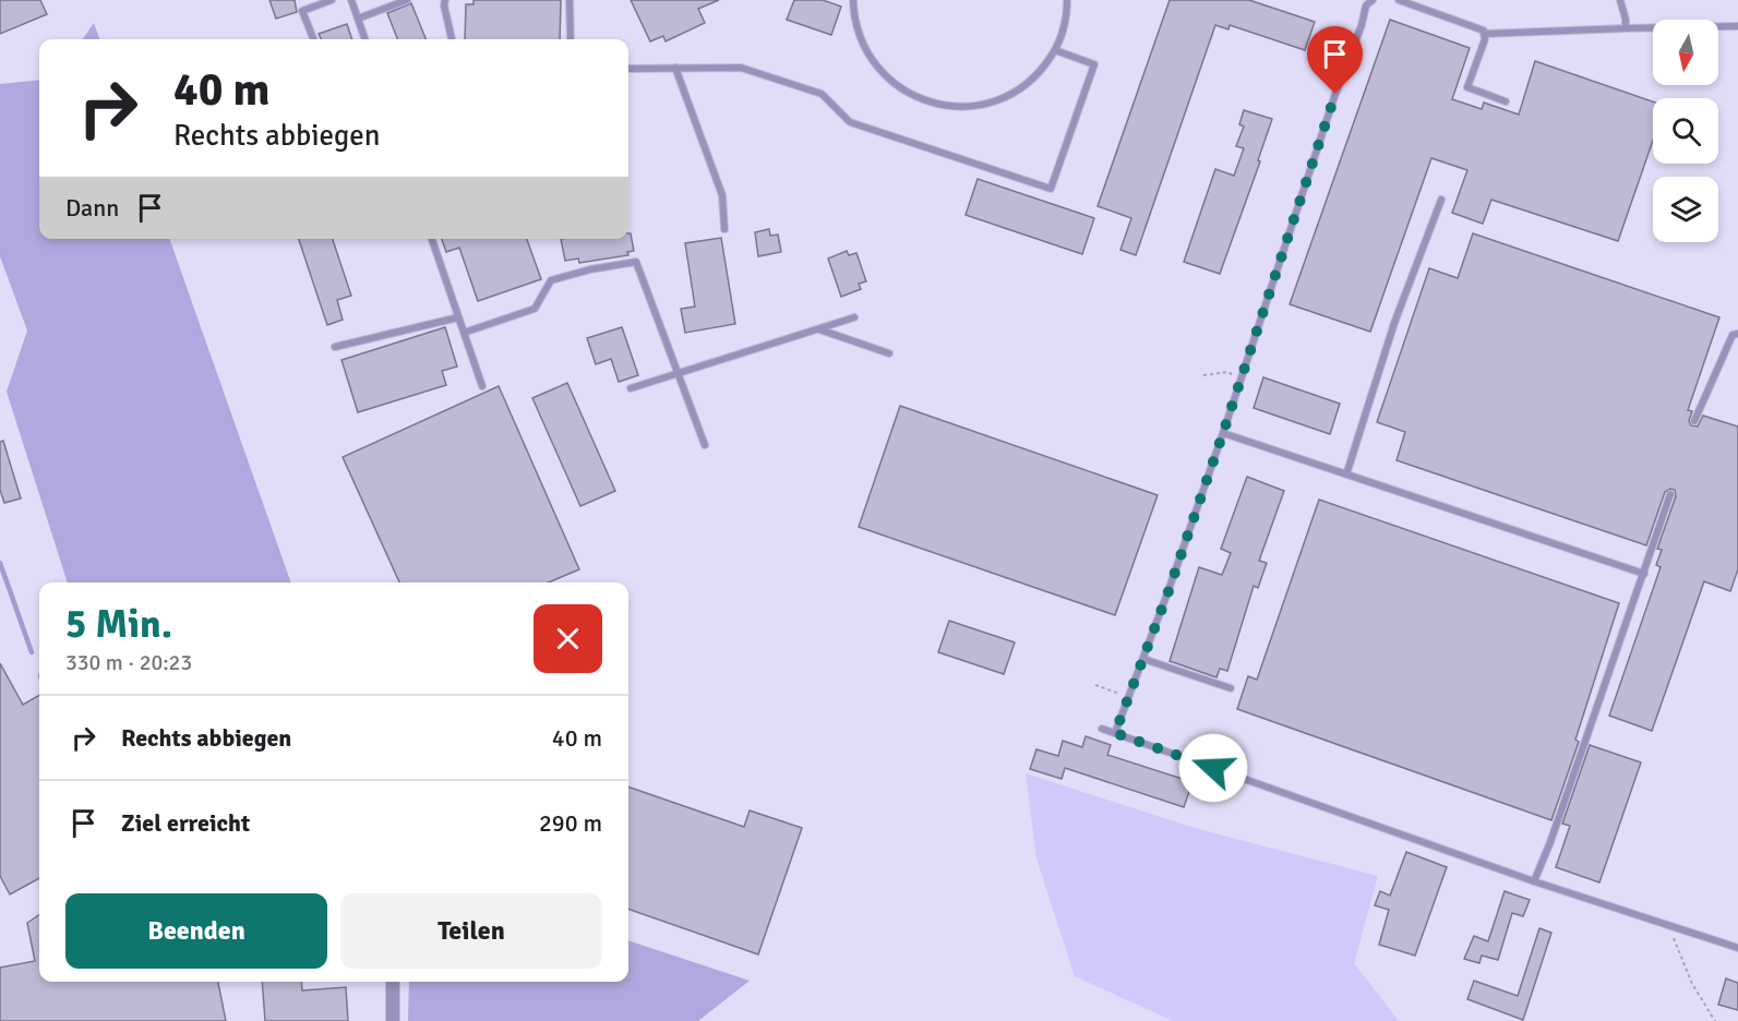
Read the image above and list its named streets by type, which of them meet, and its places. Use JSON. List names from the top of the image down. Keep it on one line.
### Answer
{"north":"bottom","page":{"turn":["40 m","Rechts abbiegen"],"then":"Dann","heading":["5 Min.","330 m · 20:23"],"list":[{"name":"Rechts abbiegen","value":"40 m"},{"name":"Ziel erreicht","value":"290 m"}],"buttons":["Beenden","Teilen"]}}
